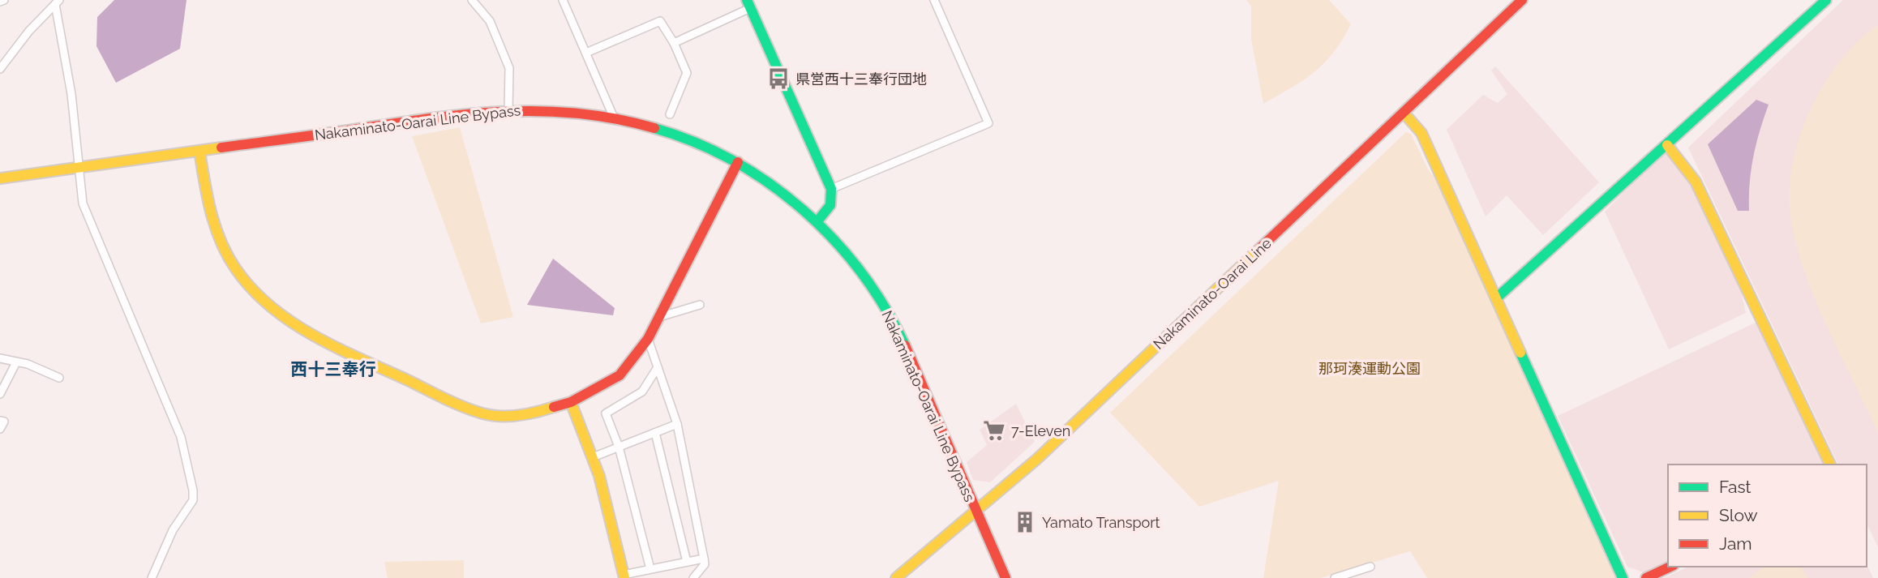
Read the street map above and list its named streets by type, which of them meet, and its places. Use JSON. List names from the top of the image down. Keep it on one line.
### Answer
{"streets":{"street":["Nakaminato-Oarai Line Bypass","Nakaminato-Oarai Line"]},"crossings":[["Nakaminato-Oarai Line Bypass","Nakaminato-Oarai Line"]],"districts":["西十三奉行"],"parks":["那珂湊運動公園"],"places":{"bus stop":["県営西十三奉行団地"],"supermarket":["7-Eleven"],"building":["Yamato Transport"]},"legend":["Fast","Slow","Jam"]}
